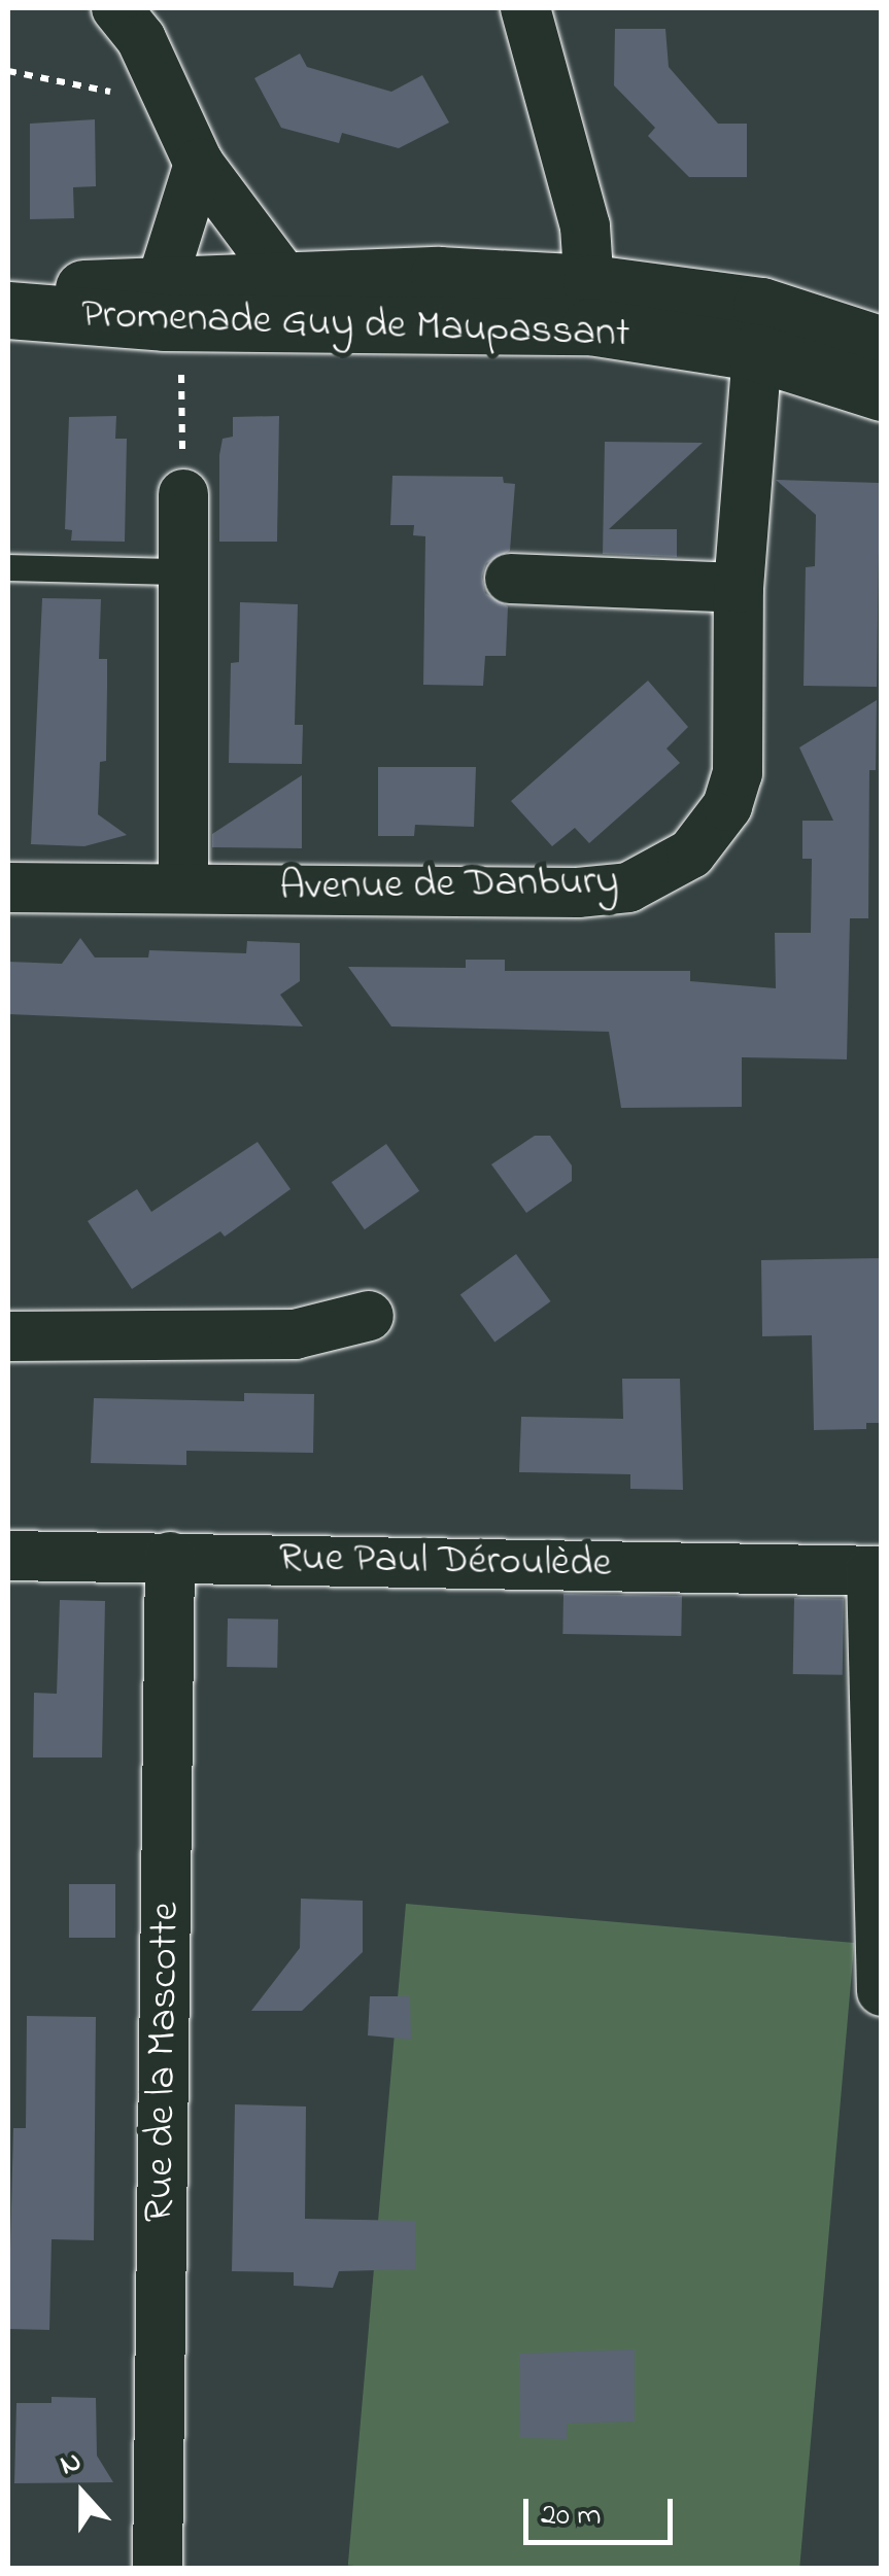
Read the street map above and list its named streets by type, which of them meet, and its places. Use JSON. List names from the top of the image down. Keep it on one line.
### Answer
{"streets":{"street":["Promenade Guy de Maupassant","Avenue de Danbury","Rue Paul Déroulède","Rue de la Mascotte"]},"crossings":[["Promenade Guy de Maupassant","Avenue de Danbury"],["Rue Paul Déroulède","Rue de la Mascotte"]],"scale_bar":"20 m","north":"top"}
